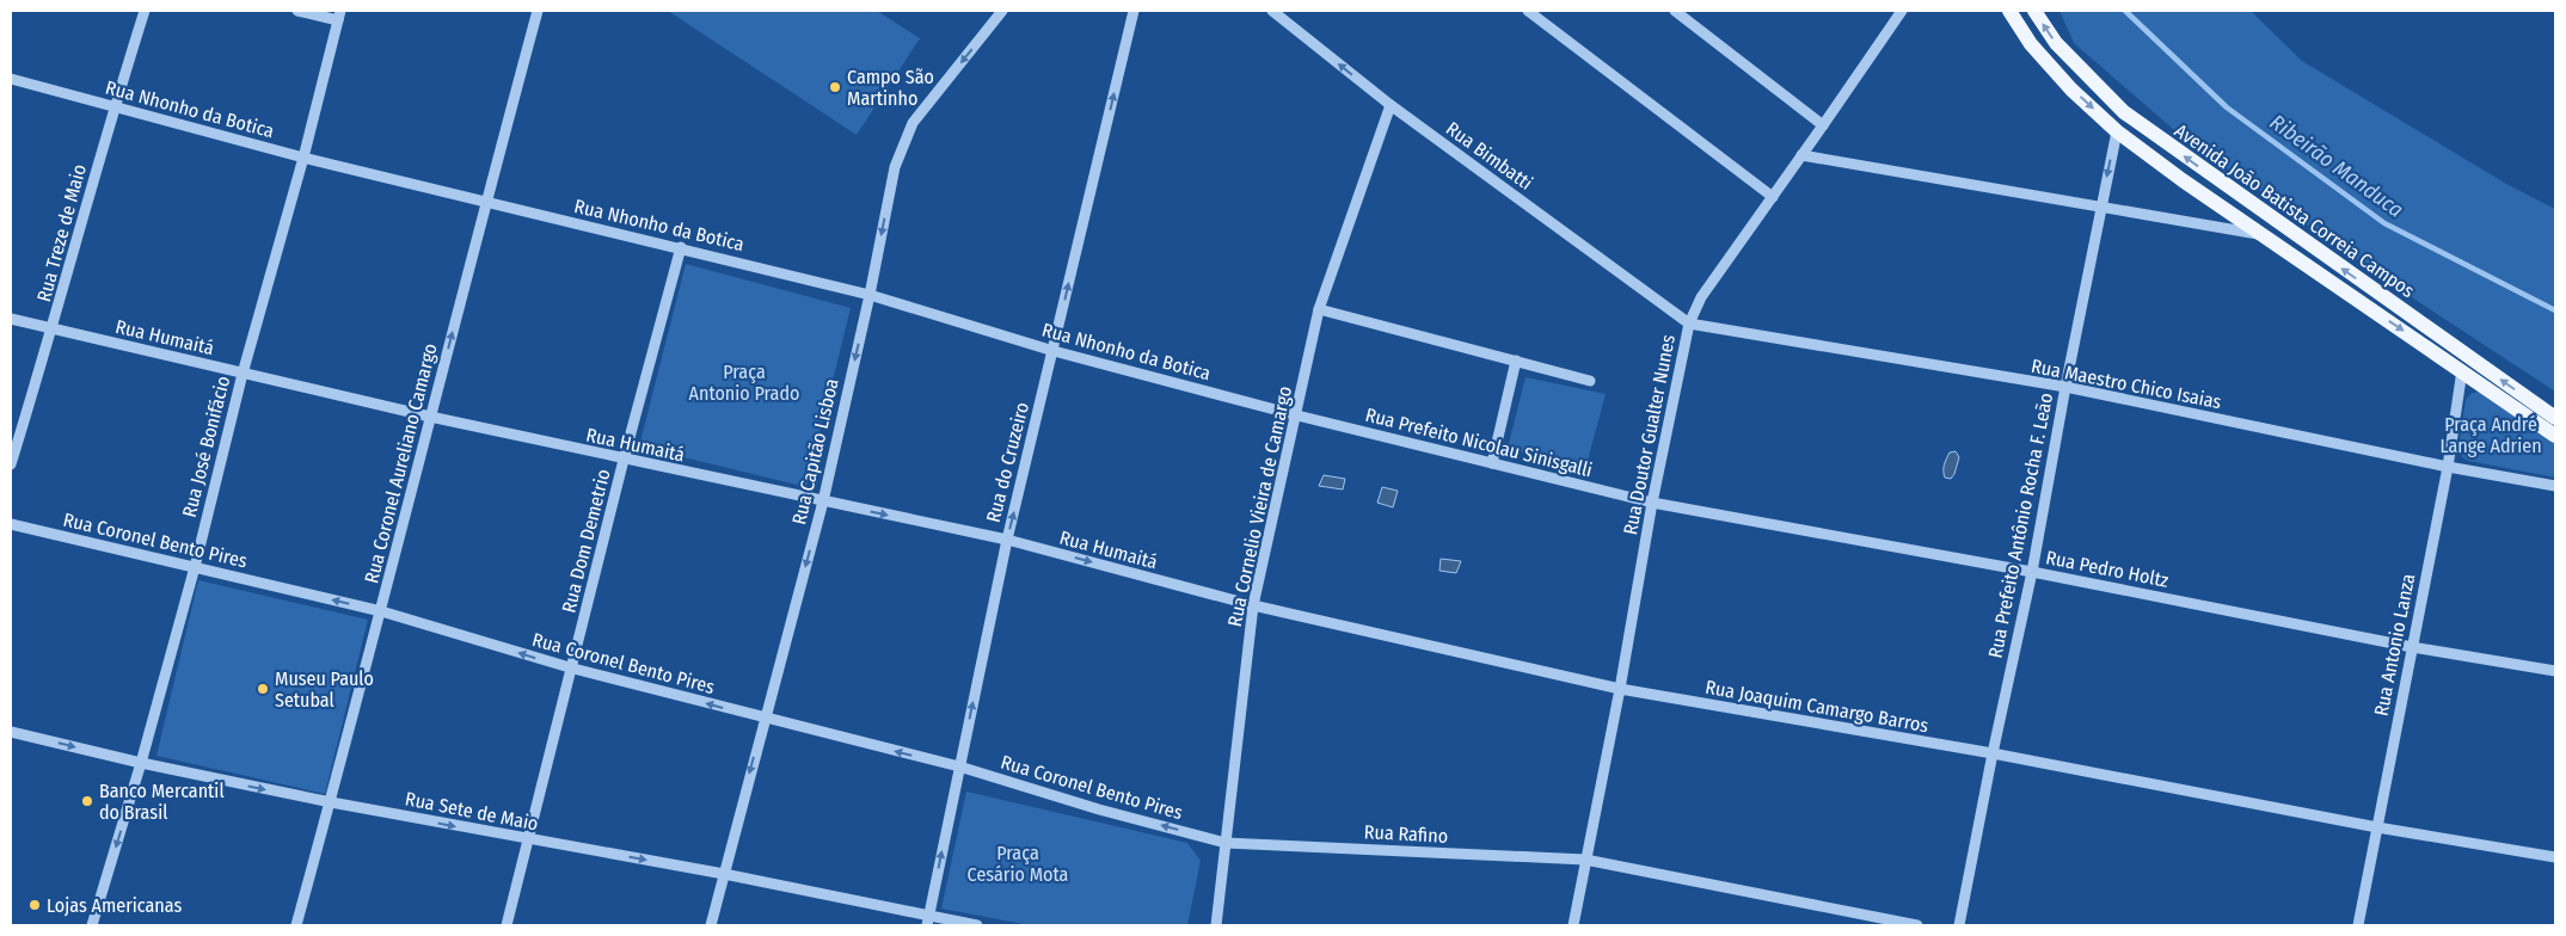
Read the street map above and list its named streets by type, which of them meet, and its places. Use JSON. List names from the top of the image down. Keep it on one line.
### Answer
{"streets":{"main road":["Avenida João Batista Correia Campos"],"street":["Rua Nhonho da Botica","Rua Bimbatti","Rua Treze de Maio","Rua Humaitá","Rua Maestro Chico Isaias","Rua Doutor Gualter Nunes","Rua Prefeito Nicolau Sinisgalli","Rua José Bonifácio","Rua Capitão Lisboa","Rua do Cruzeiro","Rua Coronel Aureliano Camargo","Rua Cornelio Vieira de Camargo","Rua Prefeito Antônio Rocha F. Leão","Rua Coronel Bento Pires","Rua Dom Demetrio","Rua Pedro Holtz","Rua Antonio Lanza","Rua Joaquim Camargo Barros","Rua Sete de Maio","Rua Rafino"]},"crossings":[["Rua Nhonho da Botica","Rua Treze de Maio"],["Rua Nhonho da Botica","Rua Prefeito Nicolau Sinisgalli"],["Rua Nhonho da Botica","Rua José Bonifácio"],["Rua Nhonho da Botica","Rua Capitão Lisboa"],["Rua Nhonho da Botica","Rua do Cruzeiro"],["Rua Nhonho da Botica","Rua Coronel Aureliano Camargo"],["Rua Nhonho da Botica","Rua Cornelio Vieira de Camargo"],["Rua Nhonho da Botica","Rua Dom Demetrio"],["Rua Bimbatti","Rua Maestro Chico Isaias"],["Rua Bimbatti","Rua Doutor Gualter Nunes"],["Rua Bimbatti","Rua Cornelio Vieira de Camargo"],["Avenida João Batista Correia Campos","Rua Prefeito Antônio Rocha F. Leão"],["Avenida João Batista Correia Campos","Rua Antonio Lanza"],["Rua Treze de Maio","Rua Humaitá"],["Rua Humaitá","Rua José Bonifácio"],["Rua Humaitá","Rua Capitão Lisboa"],["Rua Humaitá","Rua do Cruzeiro"],["Rua Humaitá","Rua Coronel Aureliano Camargo"],["Rua Humaitá","Rua Cornelio Vieira de Camargo"],["Rua Humaitá","Rua Dom Demetrio"],["Rua Humaitá","Rua Joaquim Camargo Barros"],["Rua Maestro Chico Isaias","Rua Doutor Gualter Nunes"],["Rua Maestro Chico Isaias","Rua Prefeito Antônio Rocha F. Leão"],["Rua Maestro Chico Isaias","Rua Antonio Lanza"],["Rua Doutor Gualter Nunes","Rua Prefeito Nicolau Sinisgalli"],["Rua Doutor Gualter Nunes","Rua Pedro Holtz"],["Rua Doutor Gualter Nunes","Rua Joaquim Camargo Barros"],["Rua Doutor Gualter Nunes","Rua Rafino"],["Rua Prefeito Nicolau Sinisgalli","Rua Cornelio Vieira de Camargo"],["Rua Prefeito Nicolau Sinisgalli","Rua Pedro Holtz"],["Rua José Bonifácio","Rua Coronel Bento Pires"],["Rua José Bonifácio","Rua Sete de Maio"],["Rua Capitão Lisboa","Rua Coronel Bento Pires"],["Rua Capitão Lisboa","Rua Sete de Maio"],["Rua do Cruzeiro","Rua Coronel Bento Pires"],["Rua do Cruzeiro","Rua Sete de Maio"],["Rua Coronel Aureliano Camargo","Rua Coronel Bento Pires"],["Rua Coronel Aureliano Camargo","Rua Sete de Maio"],["Rua Cornelio Vieira de Camargo","Rua Coronel Bento Pires"],["Rua Cornelio Vieira de Camargo","Rua Joaquim Camargo Barros"],["Rua Cornelio Vieira de Camargo","Rua Rafino"],["Rua Prefeito Antônio Rocha F. Leão","Rua Pedro Holtz"],["Rua Prefeito Antônio Rocha F. Leão","Rua Joaquim Camargo Barros"],["Rua Coronel Bento Pires","Rua Dom Demetrio"],["Rua Coronel Bento Pires","Rua Rafino"],["Rua Dom Demetrio","Rua Sete de Maio"],["Rua Pedro Holtz","Rua Antonio Lanza"],["Rua Antonio Lanza","Rua Joaquim Camargo Barros"]],"one_way":["Rua Capitão Lisboa","Rua do Cruzeiro","Rua Coronel Bento Pires","Rua Sete de Maio"],"water":["Ribeirão Manduca"],"parks":["Praça Antonio Prado","Praça André Lange Adrien","Praça Cesário Mota"],"places":["Campo São Martinho","Museu Paulo Setubal","Banco Mercantil do Brasil","Lojas Americanas"]}
